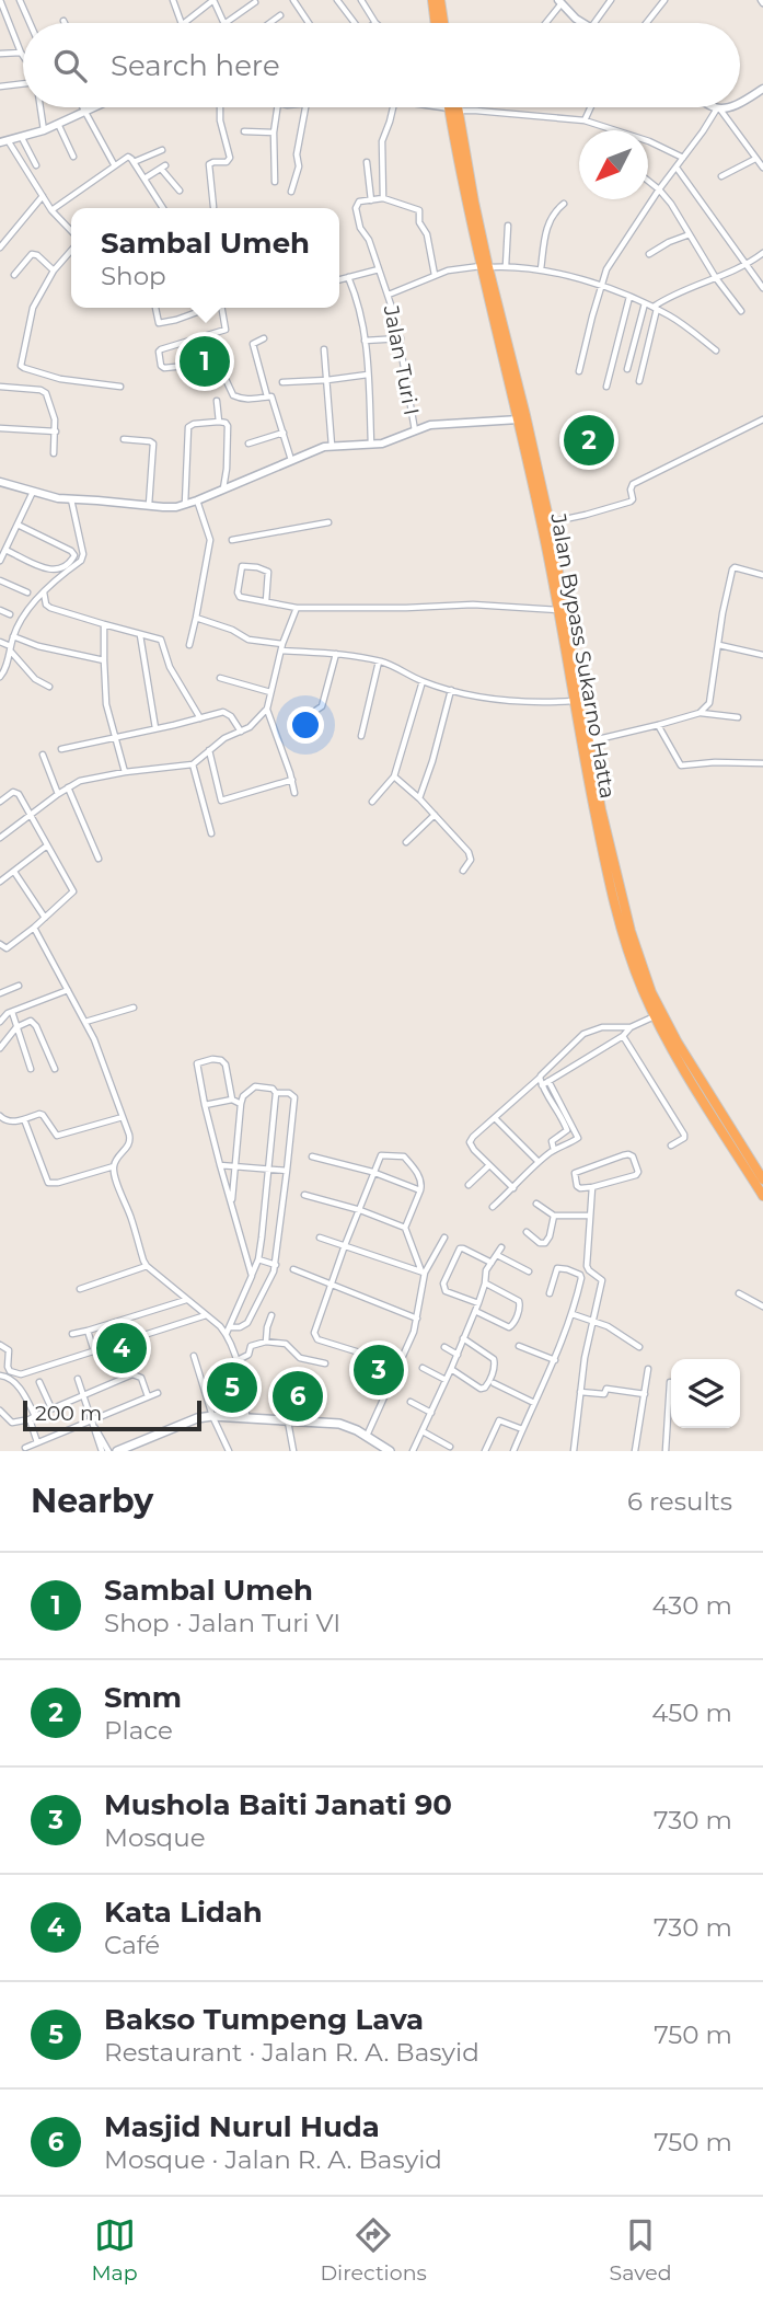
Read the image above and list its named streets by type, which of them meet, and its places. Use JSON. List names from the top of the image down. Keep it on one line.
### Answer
{"streets":{"highway":["Jalan Bypass Sukarno Hatta"],"street":["Jalan Turi I"]},"crossings":[["Jalan Turi I","Jalan Bypass Sukarno Hatta"]],"scale_bar":"200 m","north":"bottom left","page":{"search":"Search here","popup":["Sambal Umeh","Shop"],"pins":["1","2","4","3","5","6"],"scale":"200 m","heading":["Nearby","6 results"],"list":[{"mark":"1","name":"Sambal Umeh","note":"Shop · Jalan Turi VI","value":"430 m"},{"mark":"2","name":"Smm","note":"Place","value":"450 m"},{"mark":"3","name":"Mushola Baiti Janati 90","note":"Mosque","value":"730 m"},{"mark":"4","name":"Kata Lidah","note":"Café","value":"730 m"},{"mark":"5","name":"Bakso Tumpeng Lava","note":"Restaurant · Jalan R. A. Basyid","value":"750 m"},{"mark":"6","name":"Masjid Nurul Huda","note":"Mosque · Jalan R. A. Basyid","value":"750 m"}],"nav":["Map","Directions","Saved"]}}
